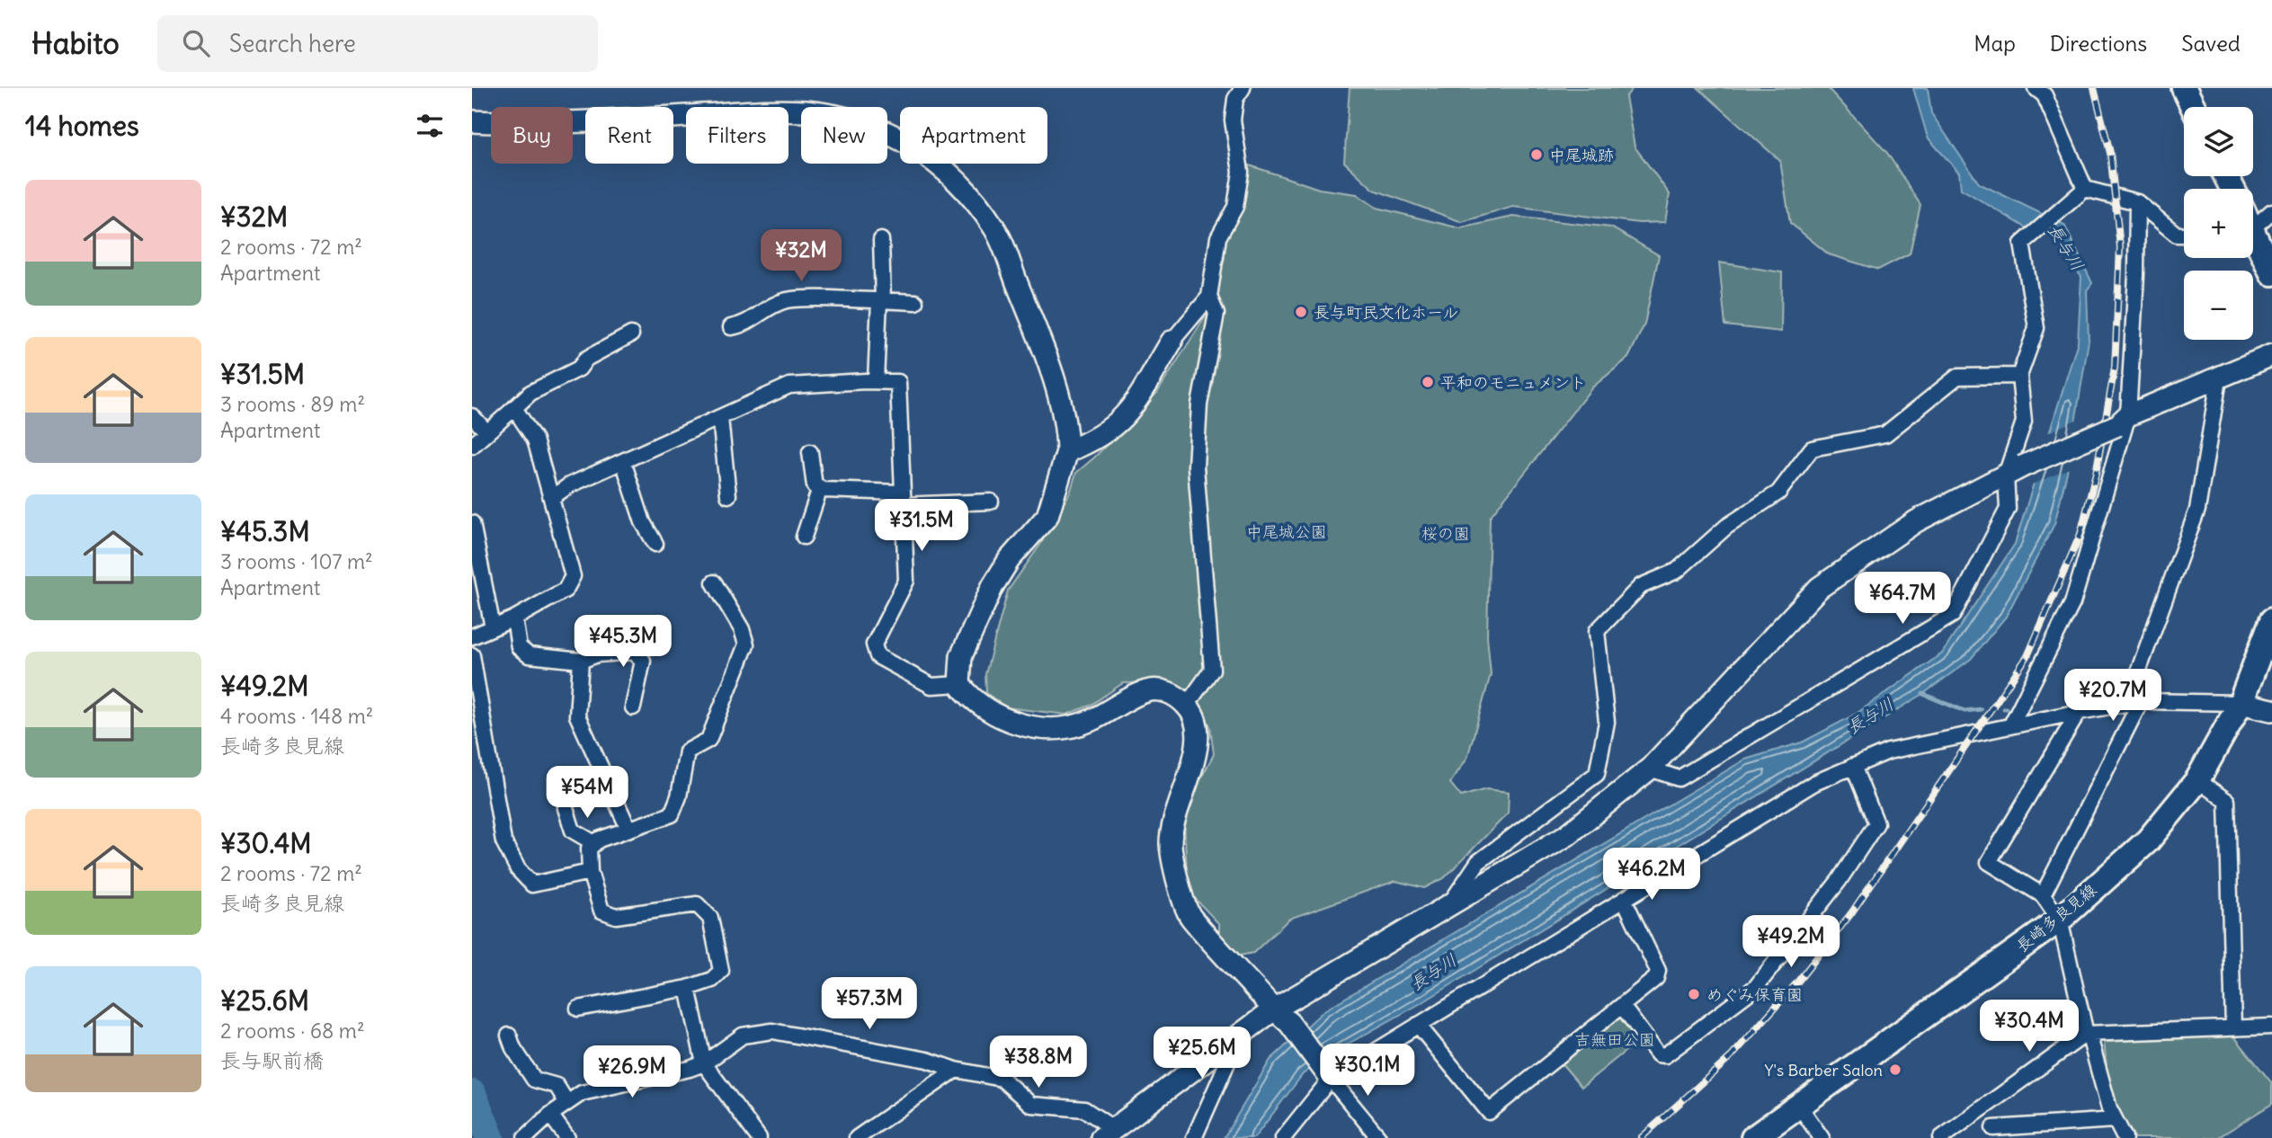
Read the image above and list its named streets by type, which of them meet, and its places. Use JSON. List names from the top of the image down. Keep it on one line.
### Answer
{"streets":{"main road":["長崎多良見線"]},"water":["長与川"],"parks":["中尾城公園","桜の園","吉無田公園"],"places":["中尾城跡","長与町民文化ホール","平和のモニュメント","めぐみ保育園","Y's Barber Salon"],"page":{"header":"Habito","search":"Search here","nav":["Map","Directions","Saved"],"heading":"14 homes","map_buttons":["+","−"],"chip":["Buy","Rent","Filters","New","Apartment"],"list":[{"name":"¥32M","note":"2 rooms · 72 m² · Apartment"},{"name":"¥31.5M","note":"3 rooms · 89 m² · Apartment"},{"name":"¥45.3M","note":"3 rooms · 107 m² · Apartment"},{"name":"¥49.2M","note":"4 rooms · 148 m² · 長崎多良見線"},{"name":"¥30.4M","note":"2 rooms · 72 m² · 長崎多良見線"},{"name":"¥25.6M","note":"2 rooms · 68 m² · 長与駅前橋"}],"price":["¥32M","¥31.5M","¥64.7M","¥45.3M","¥20.7M","¥54M","¥46.2M","¥49.2M","¥57.3M","¥30.4M","¥25.6M","¥38.8M","¥30.1M","¥26.9M"]}}
